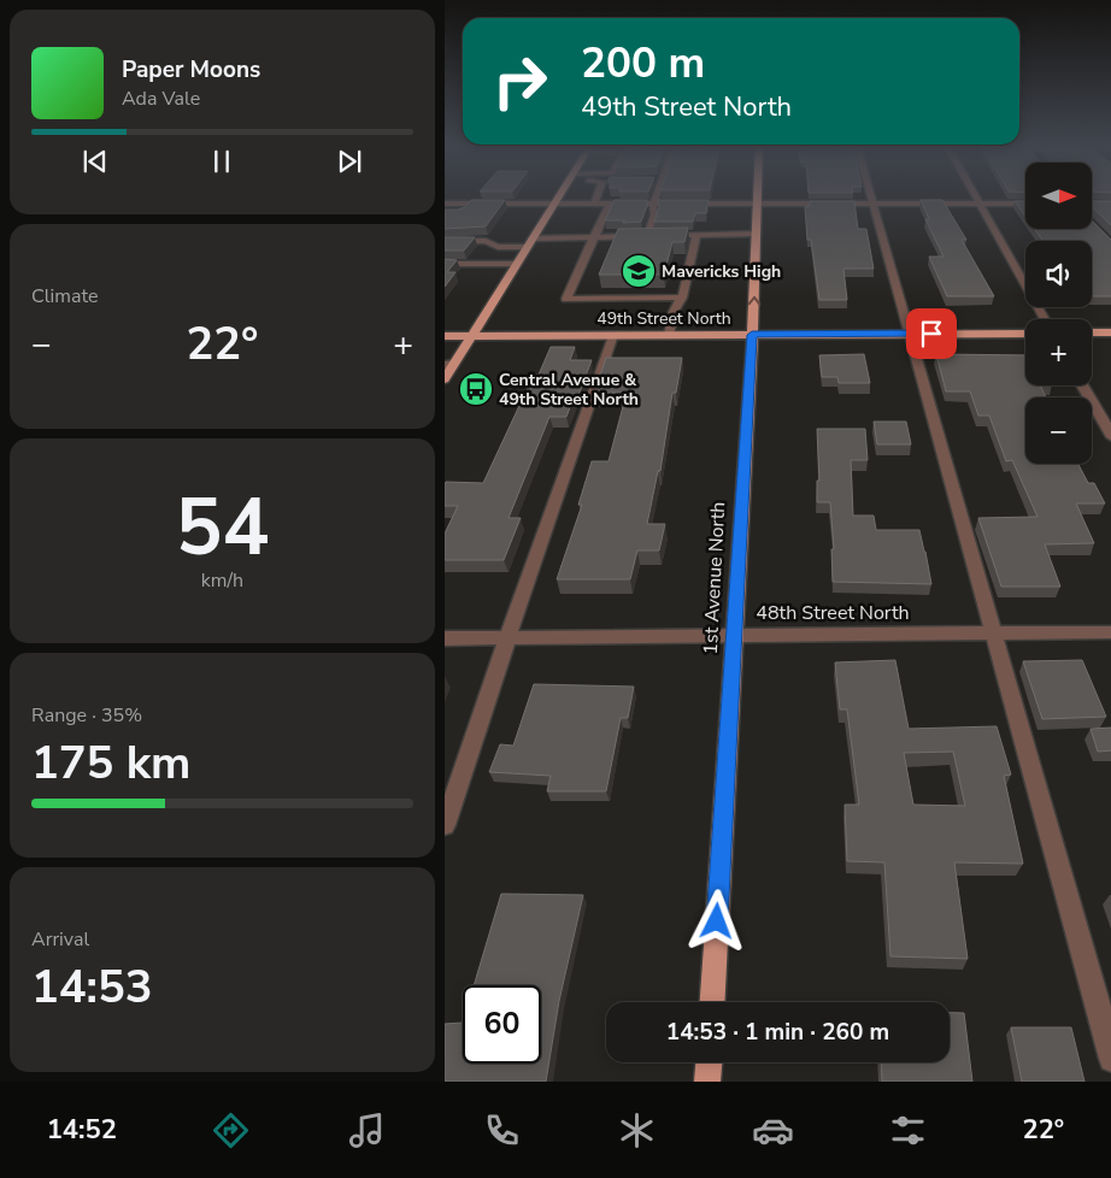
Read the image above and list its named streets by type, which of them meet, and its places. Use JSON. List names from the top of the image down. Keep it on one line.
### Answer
{"streets":{"main road":["49th Street North","1st Avenue North"],"street":["48th Street North"]},"crossings":[["49th Street North","1st Avenue North"],["1st Avenue North","48th Street North"]],"places":{"school or university":["Mavericks High"],"bus stop":["Central Avenue & 49th Street North"]},"north":"right","page":{"turn":["200 m","49th Street North"],"song":["Paper Moons","Ada Vale"],"map_buttons":["+","−"],"tile":["Climate",["54","km/h"],["Range · 35%","175 km"],["Arrival","14:53"]],"heat":["−","22°","+"],"limit":"60","trip":"14:53 · 1 min · 260 m","tabs":["14:52","22°"]}}
